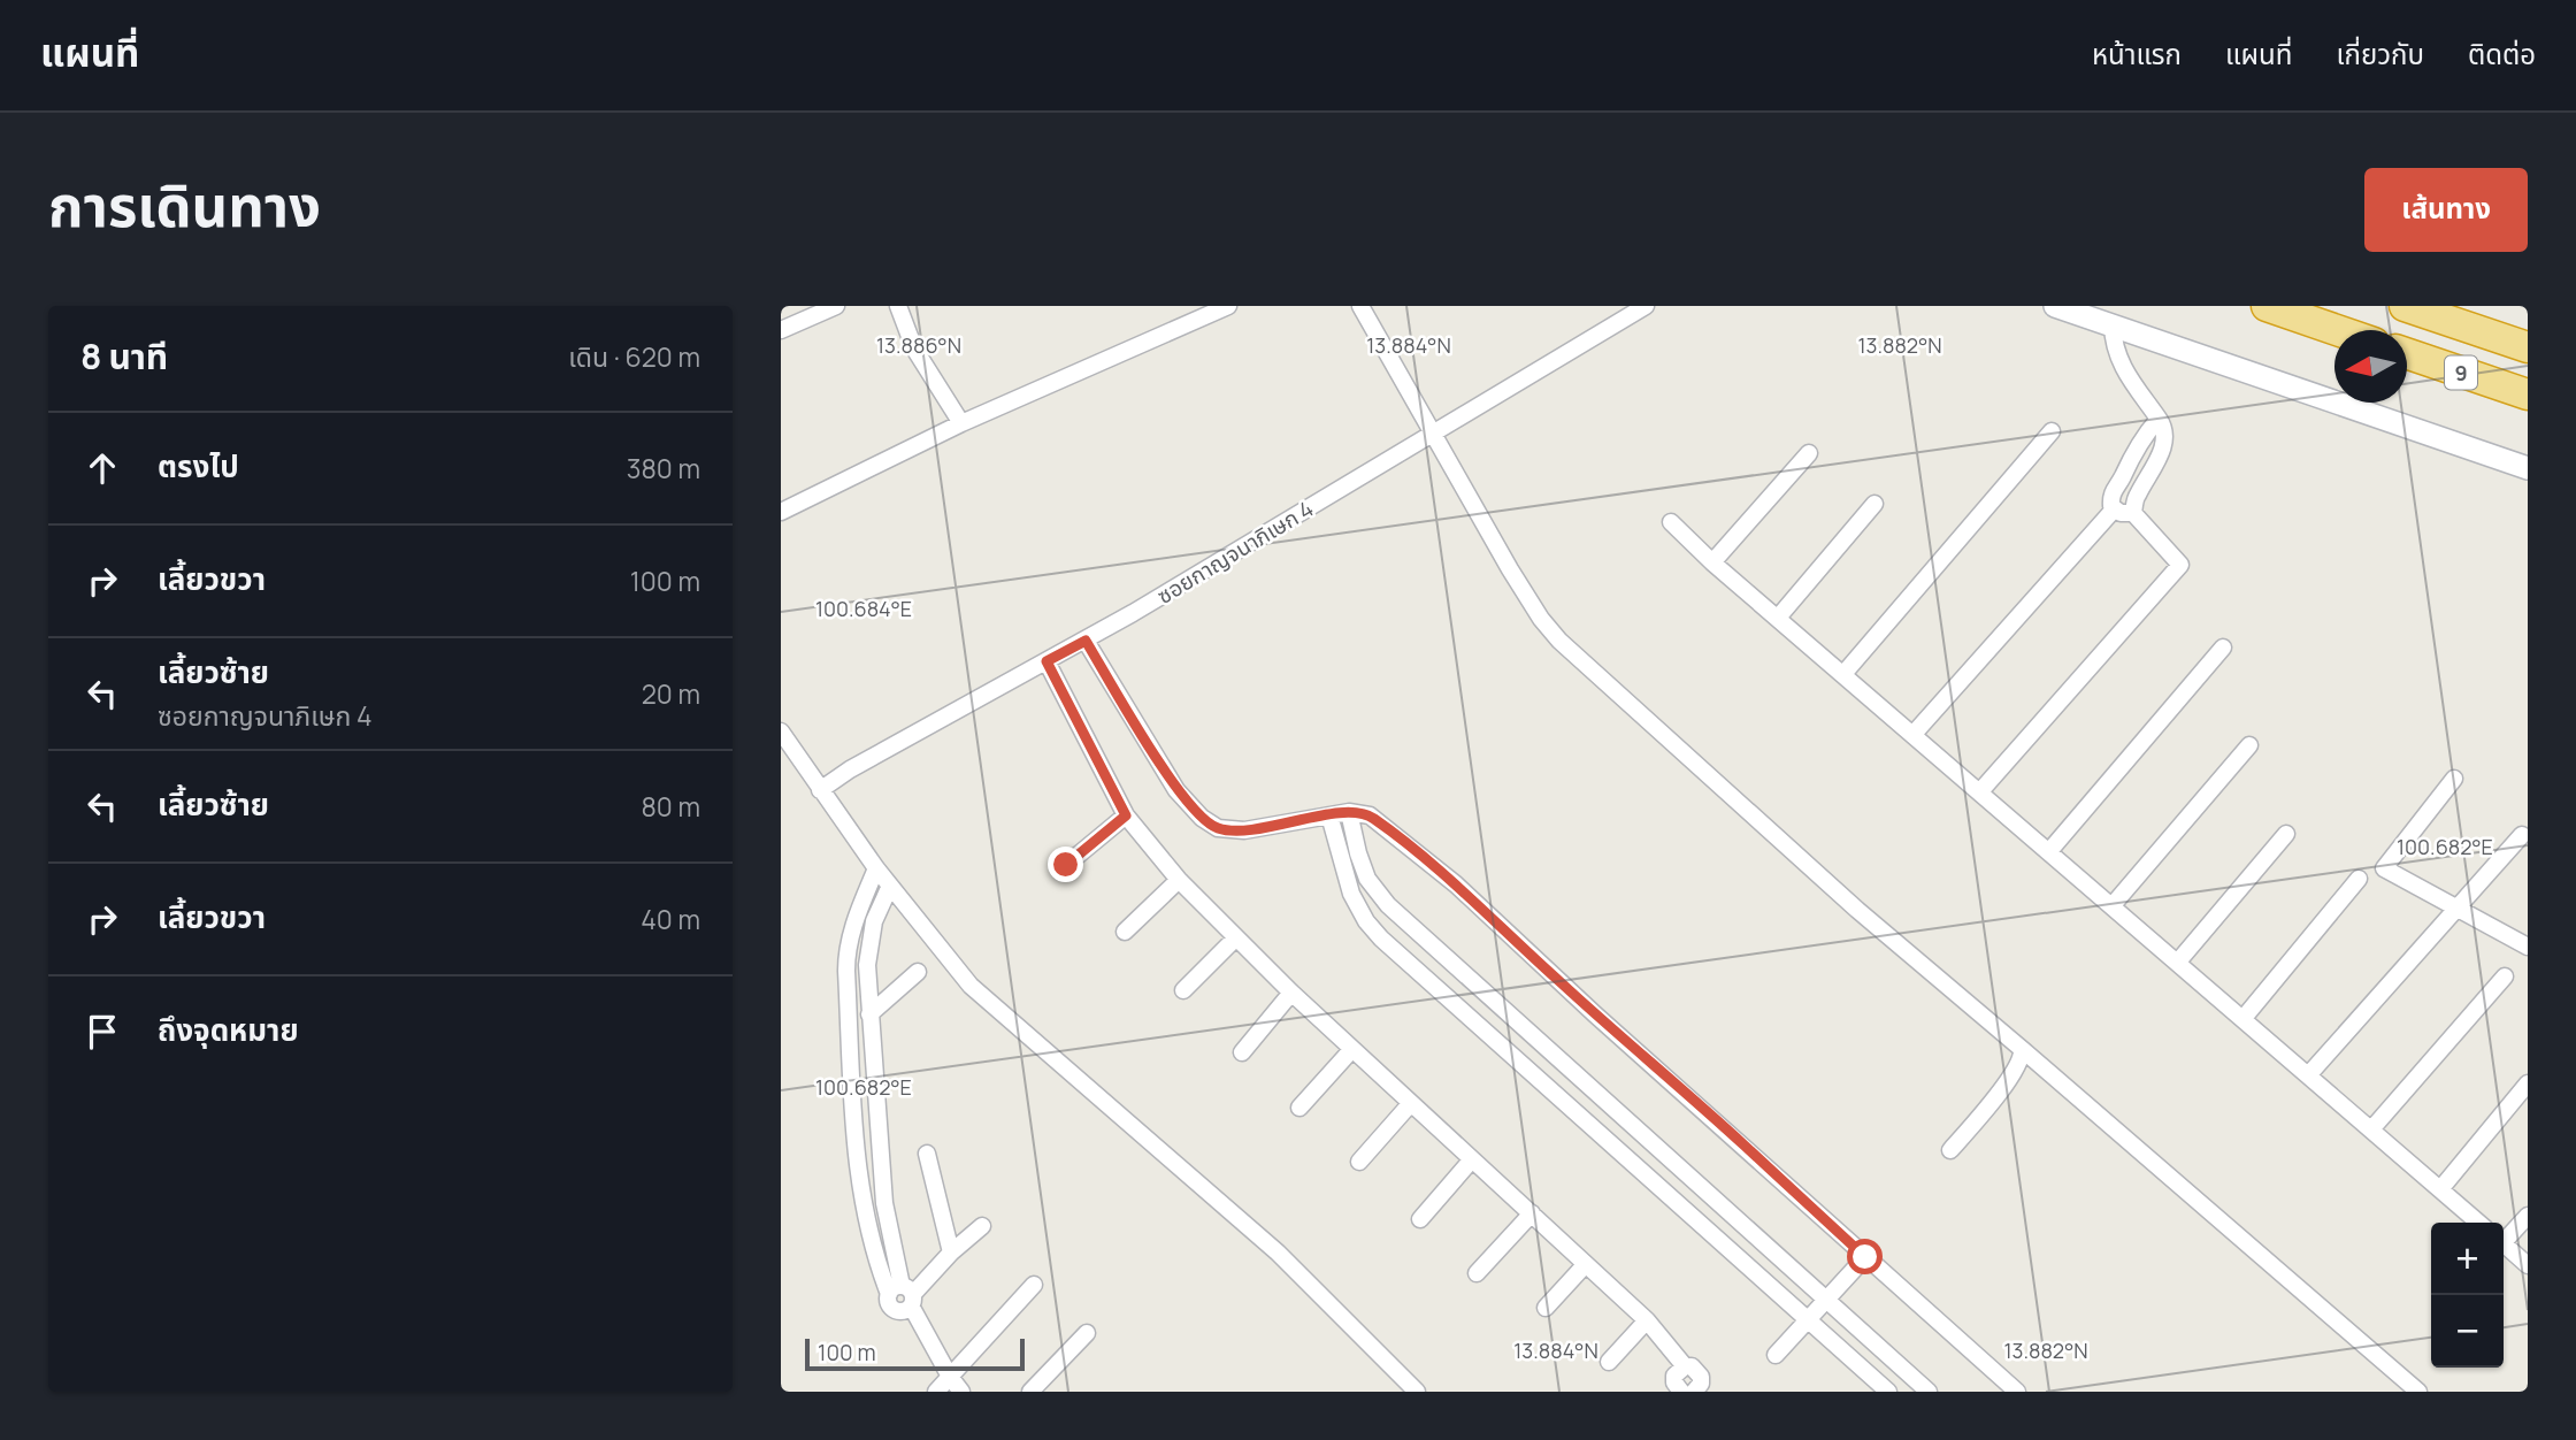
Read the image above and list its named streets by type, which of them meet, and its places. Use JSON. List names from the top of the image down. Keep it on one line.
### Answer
{"streets":{"highway":["9"],"street":["ซอยกาญจนาภิเษก 4"]},"scale_bar":"100 m","north":"left","page":{"header":"แผนที่","nav":["หน้าแรก","แผนที่","เกี่ยวกับ","ติดต่อ"],"title":"การเดินทาง","buttons":"เส้นทาง","heading":["8 นาที","เดิน · 620 m"],"list":[["ตรงไป","380 m"],["เลี้ยวขวา","100 m"],["เลี้ยวซ้าย","ซอยกาญจนาภิเษก 4","20 m"],["เลี้ยวซ้าย","80 m"],["เลี้ยวขวา","40 m"],"ถึงจุดหมาย"],"map_buttons":["+","−"],"scale":"100 m"},"coordinates":["13.886°N","13.884°N","13.882°N","100.684°E","100.682°E"]}
